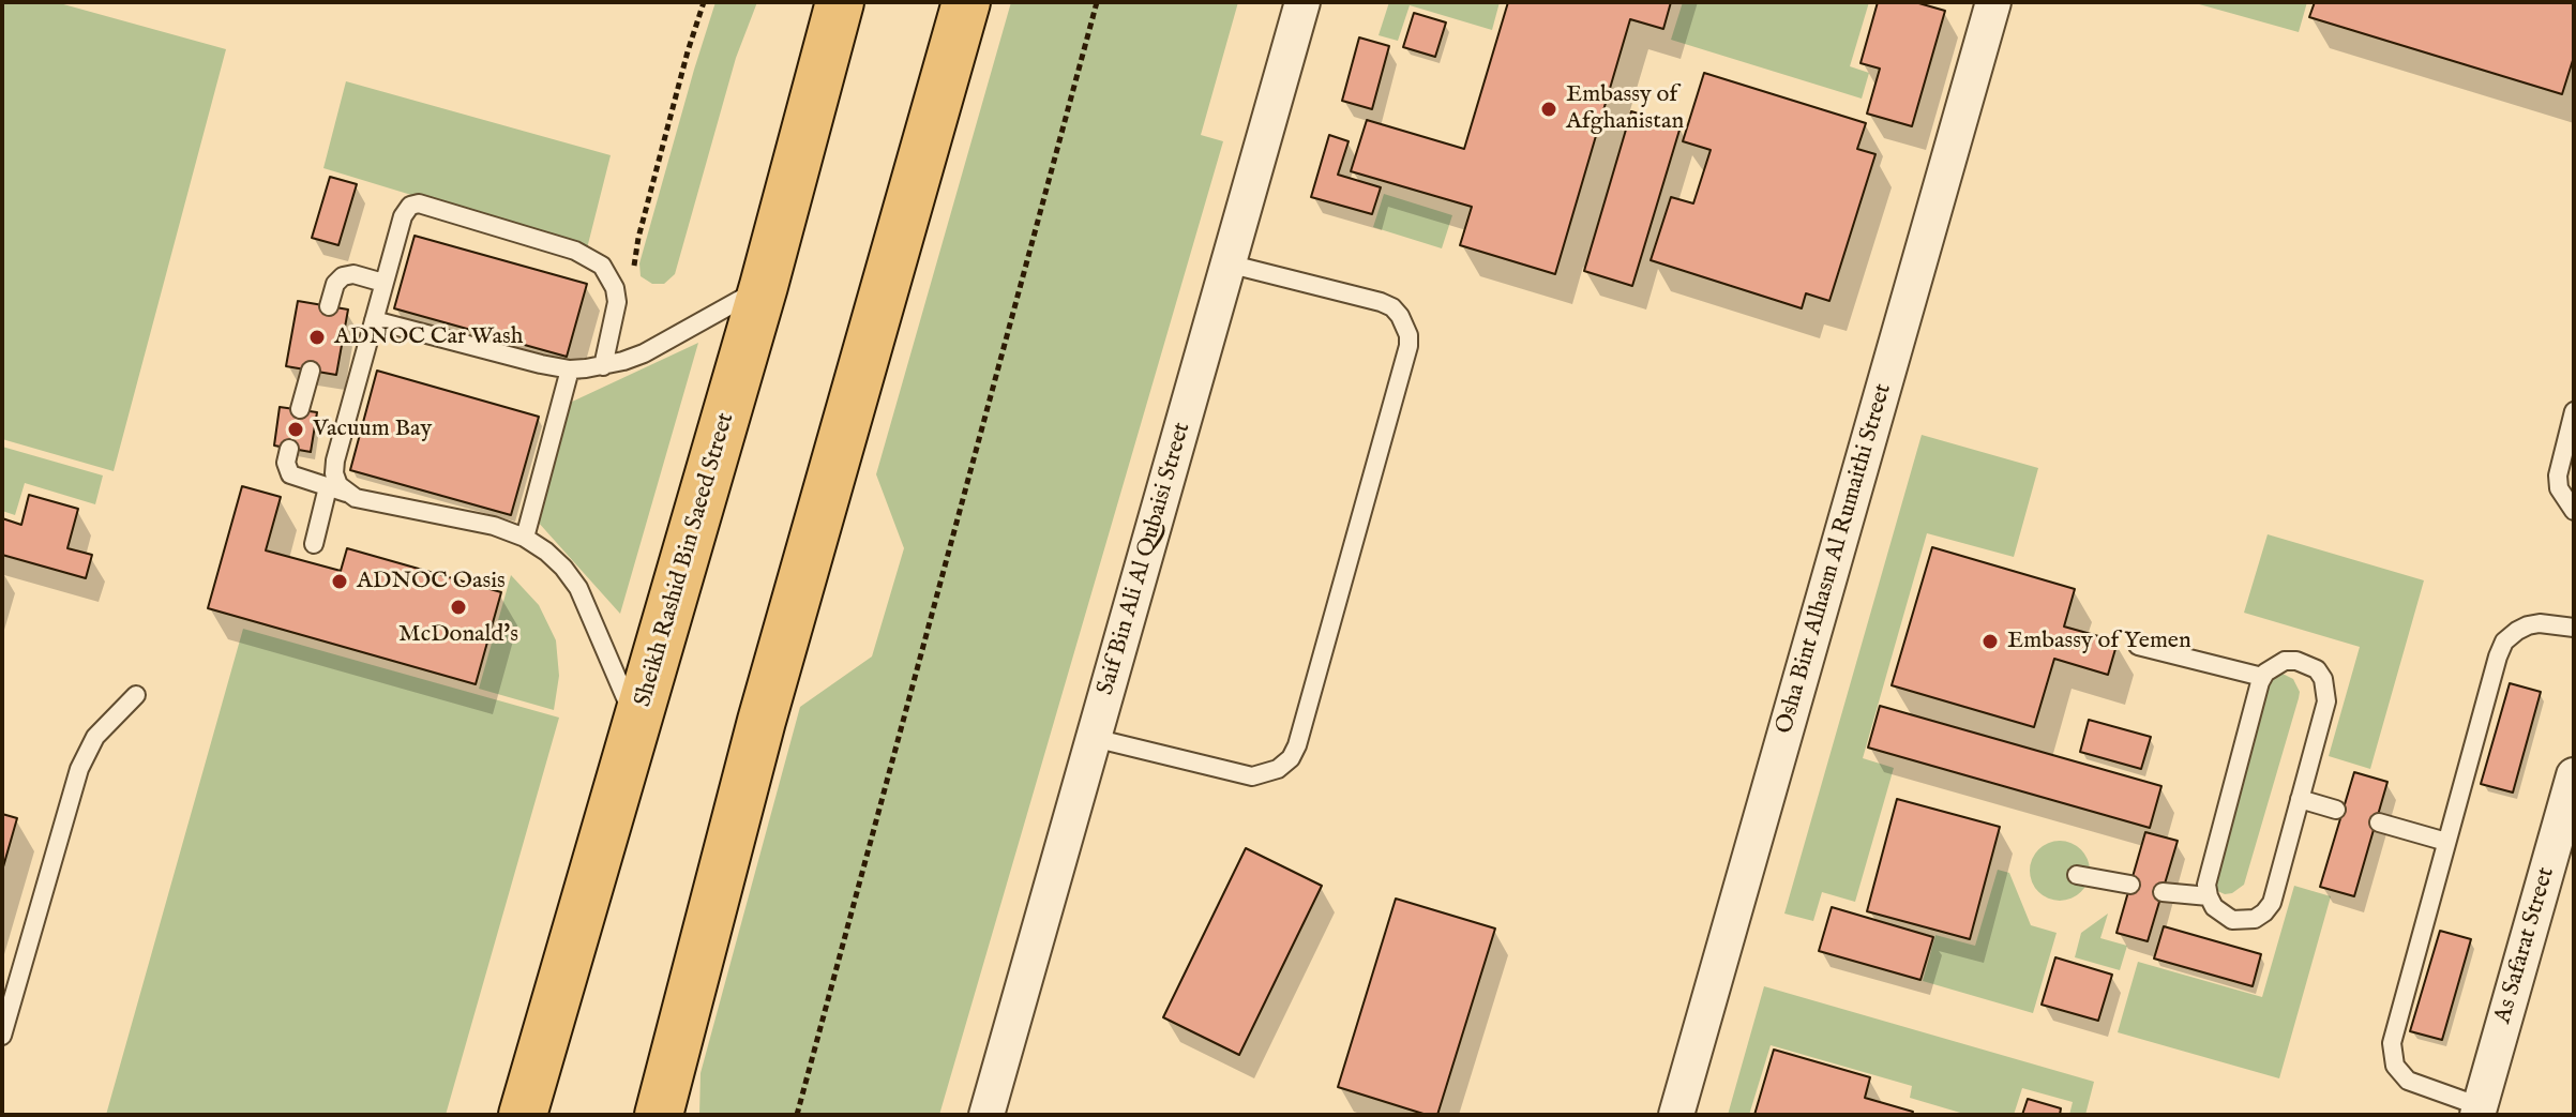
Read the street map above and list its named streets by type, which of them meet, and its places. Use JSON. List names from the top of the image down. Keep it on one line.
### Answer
{"streets":{"main road":["Sheikh Rashid Bin Saeed Street"],"street":["Saif Bin Ali Al Qubaisi Street","Osha Bint Alhasm Al Rumaithi Street","As Safarat Street"]},"places":["Embassy of Afghanistan","ADNOC Car Wash","Vacuum Bay","ADNOC Oasis","McDonald's","Embassy of Yemen"]}
